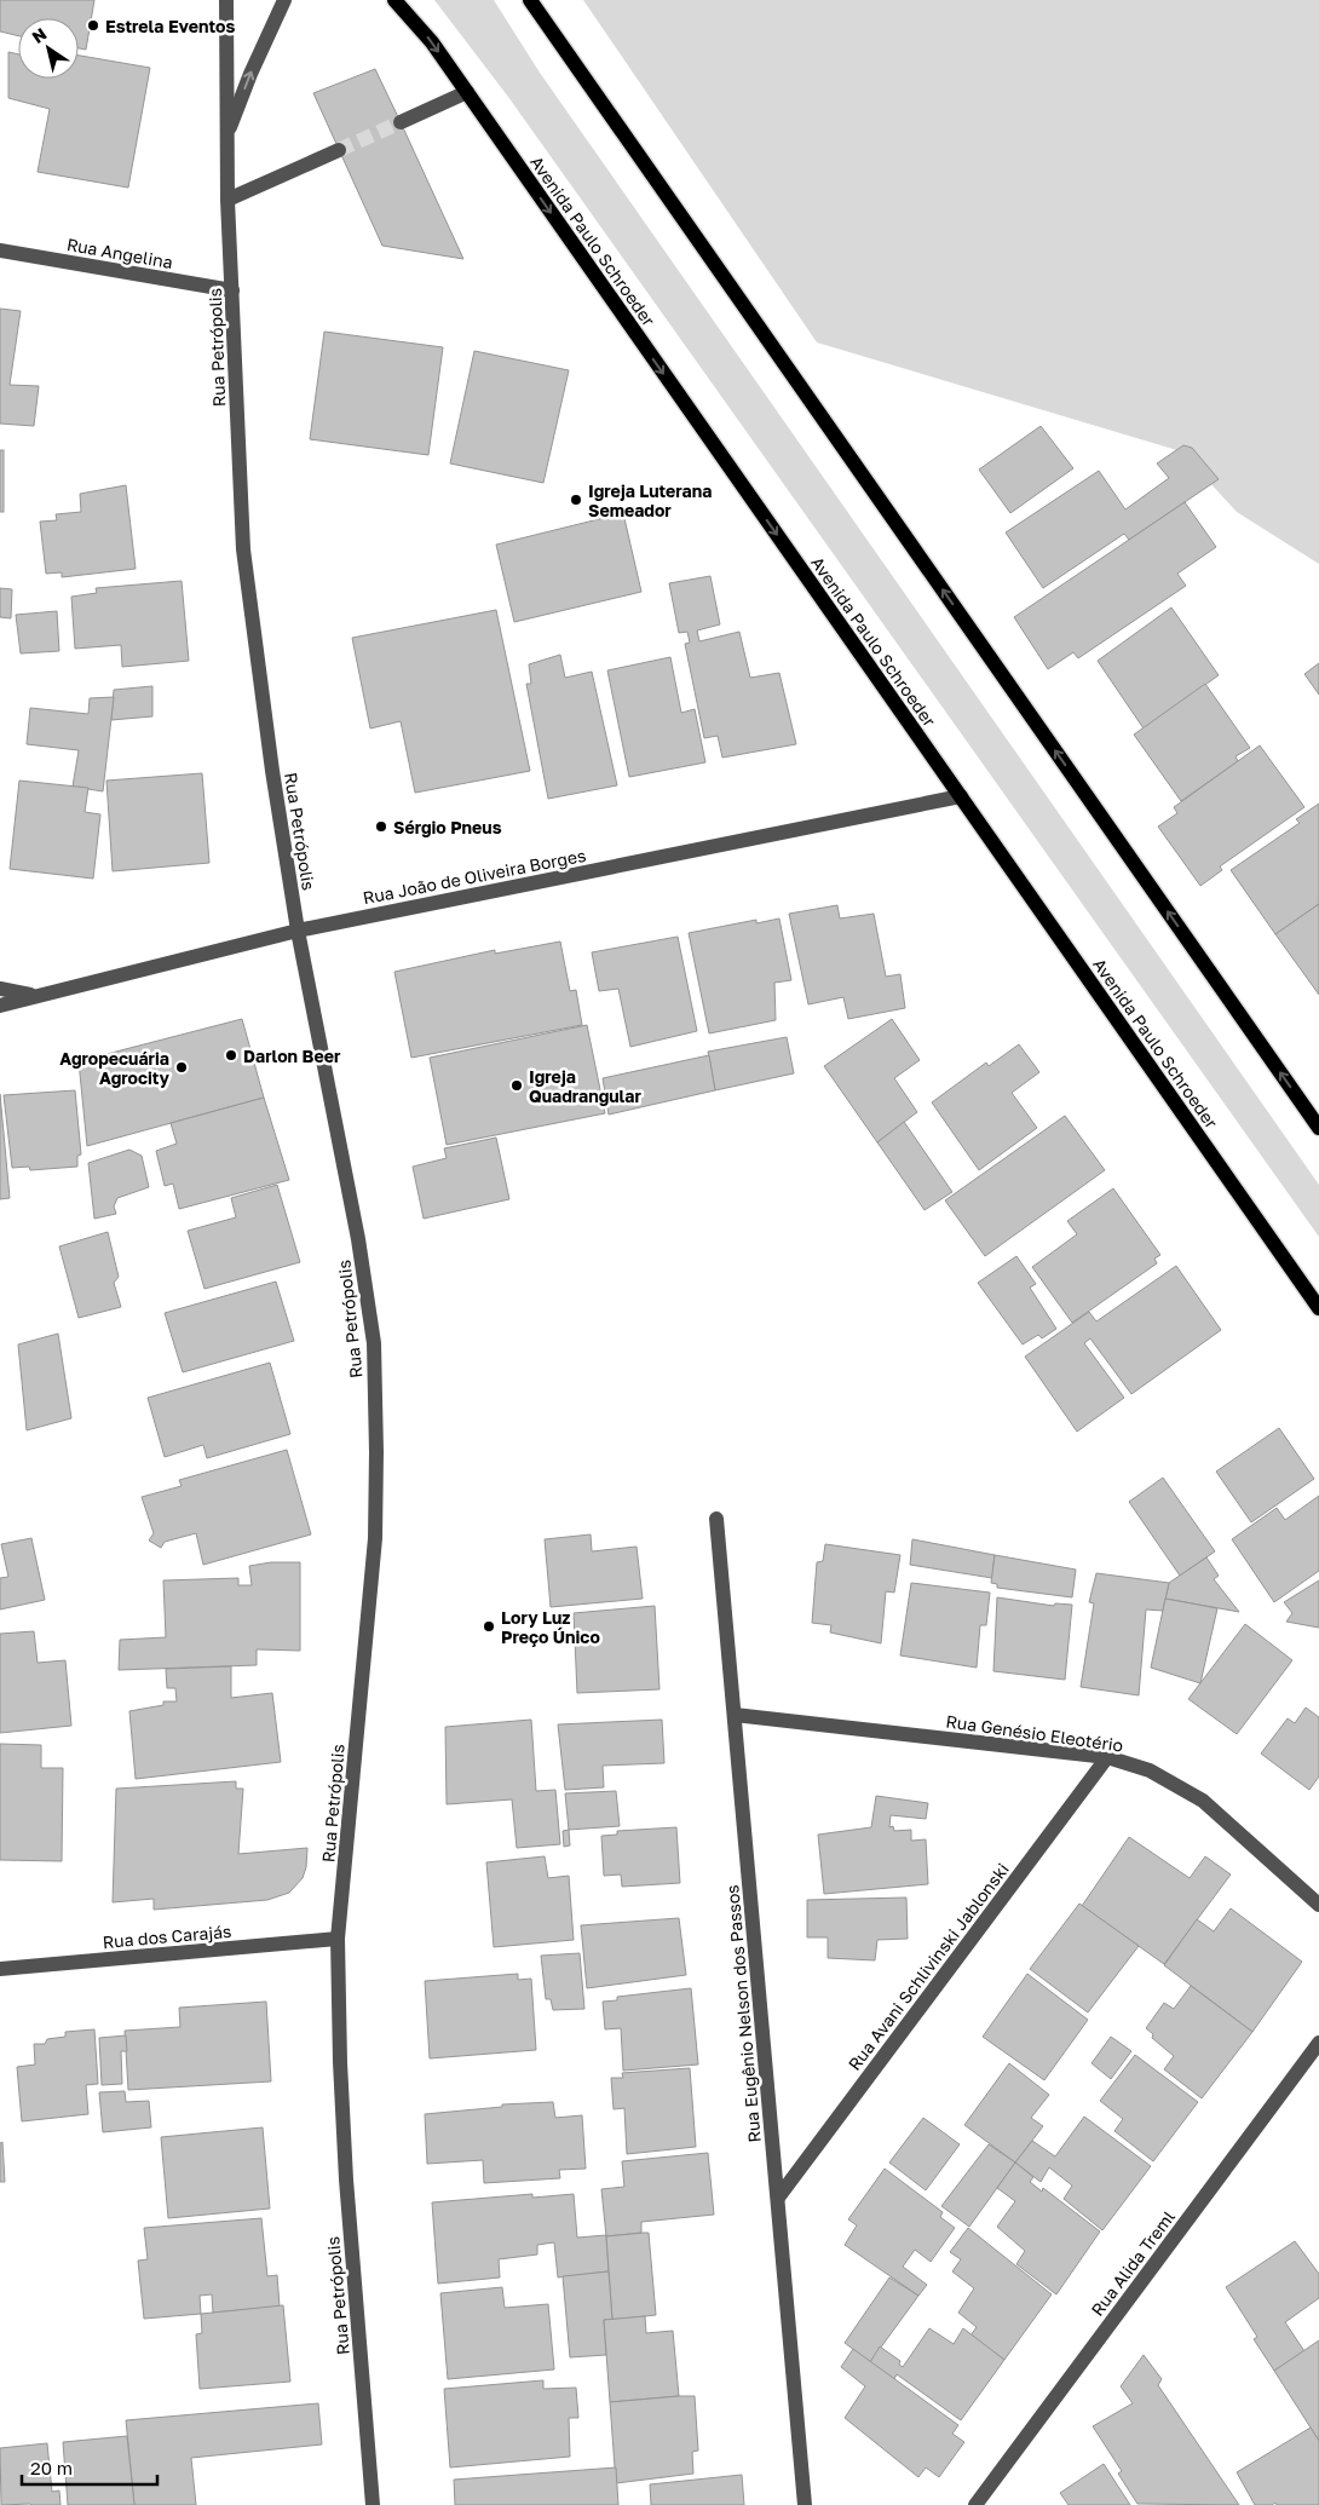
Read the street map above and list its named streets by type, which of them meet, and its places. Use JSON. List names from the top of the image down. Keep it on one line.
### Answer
{"streets":{"main road":["Avenida Paulo Schroeder"],"street":["Rua Angelina","Rua Petrópolis","Rua João de Oliveira Borges","Rua Genésio Eleotério","Rua dos Carajás","Rua Avani Schlivinski Jablonski","Rua Eugênio Nelson dos Passos","Rua Alida Treml"]},"crossings":[["Avenida Paulo Schroeder","Rua João de Oliveira Borges"],["Rua Angelina","Rua Petrópolis"],["Rua Petrópolis","Rua João de Oliveira Borges"],["Rua Petrópolis","Rua dos Carajás"],["Rua Genésio Eleotério","Rua Avani Schlivinski Jablonski"],["Rua Genésio Eleotério","Rua Eugênio Nelson dos Passos"],["Rua Avani Schlivinski Jablonski","Rua Eugênio Nelson dos Passos"]],"places":["Estrela Eventos","Igreja Luterana Semeador","Sérgio Pneus","Darlon Beer","Agropecuária Agrocity","Igreja Quadrangular","Lory Luz Preço Único"],"scale_bar":"20 m","north":"top left"}
